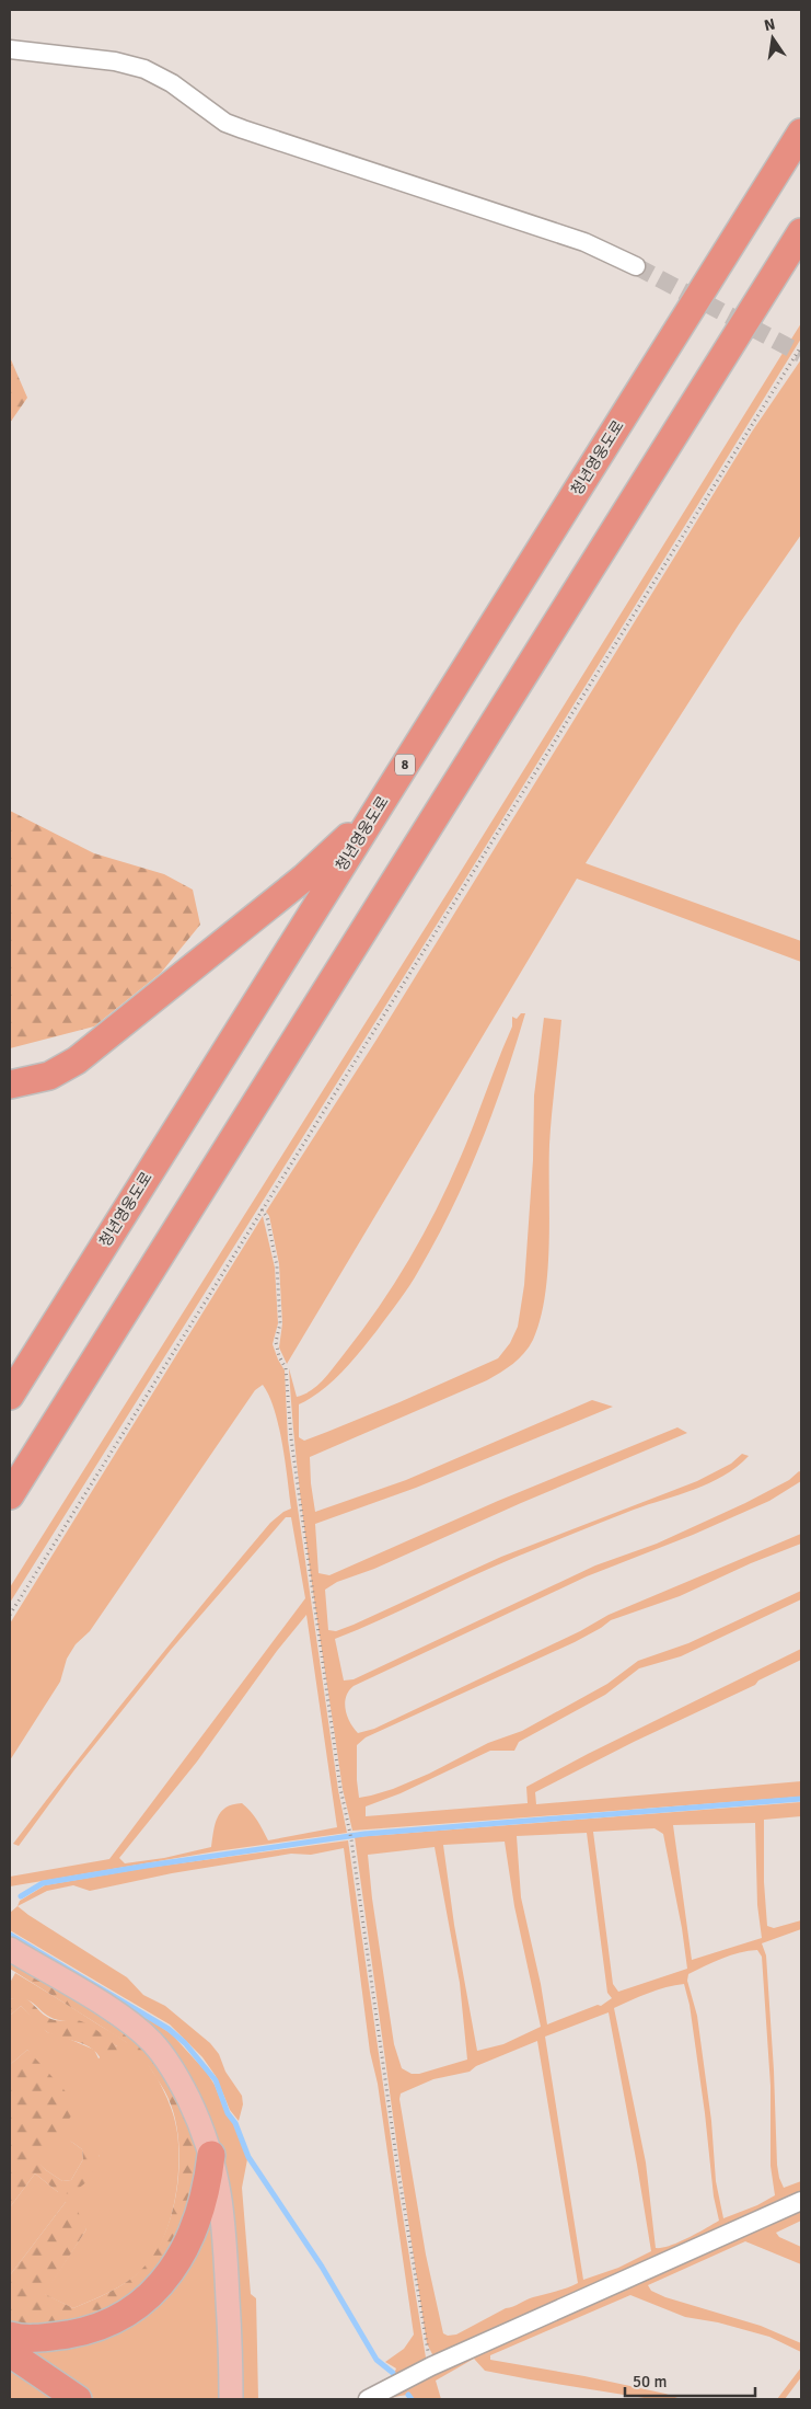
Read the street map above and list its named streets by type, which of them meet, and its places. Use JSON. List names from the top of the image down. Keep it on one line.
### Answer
{"streets":{"highway":["청년영웅도로","8"]},"scale_bar":"50 m","north":"top"}
